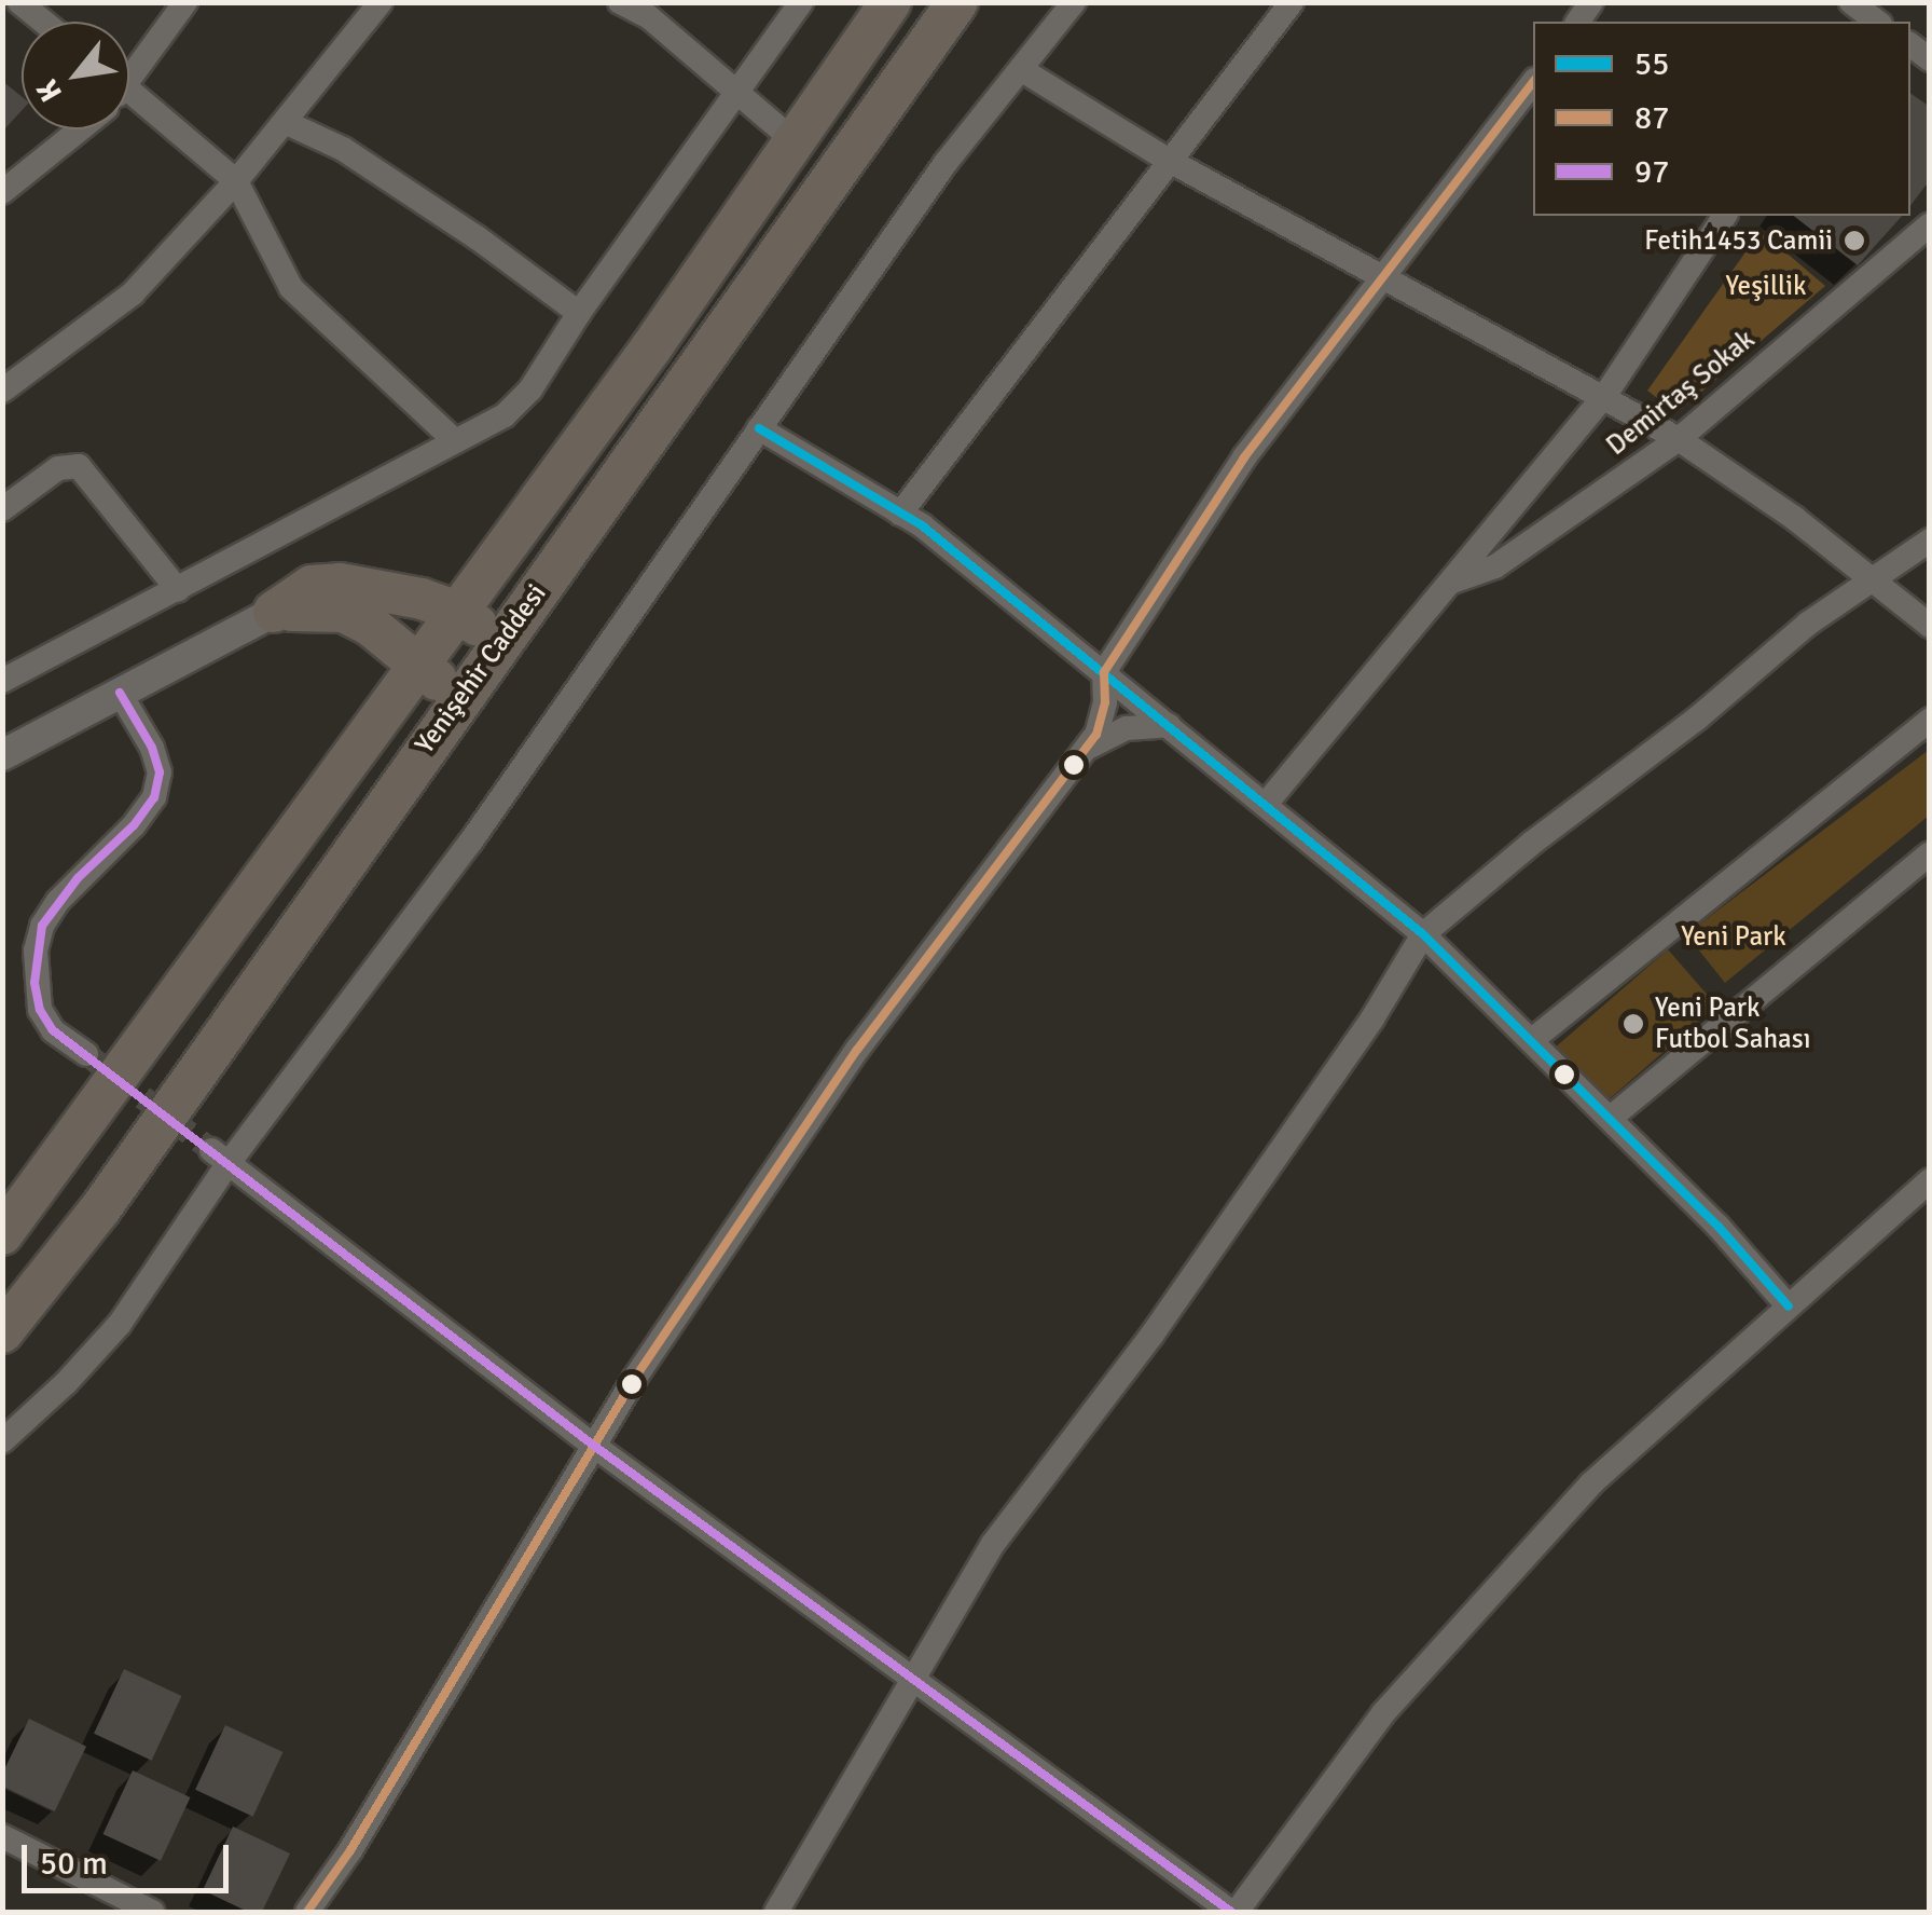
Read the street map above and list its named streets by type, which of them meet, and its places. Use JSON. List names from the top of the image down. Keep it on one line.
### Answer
{"streets":{"highway":["Yenişehir Caddesi"],"street":["Demirtaş Sokak"]},"parks":["Yeşillik","Yeni Park"],"places":["Fetih1453 Camii","Yeni Park Futbol Sahası"],"lines":["transit line 87","transit line 55","transit line 97"],"legend":["55","87","97"],"scale_bar":"50 m","north":"bottom left"}
